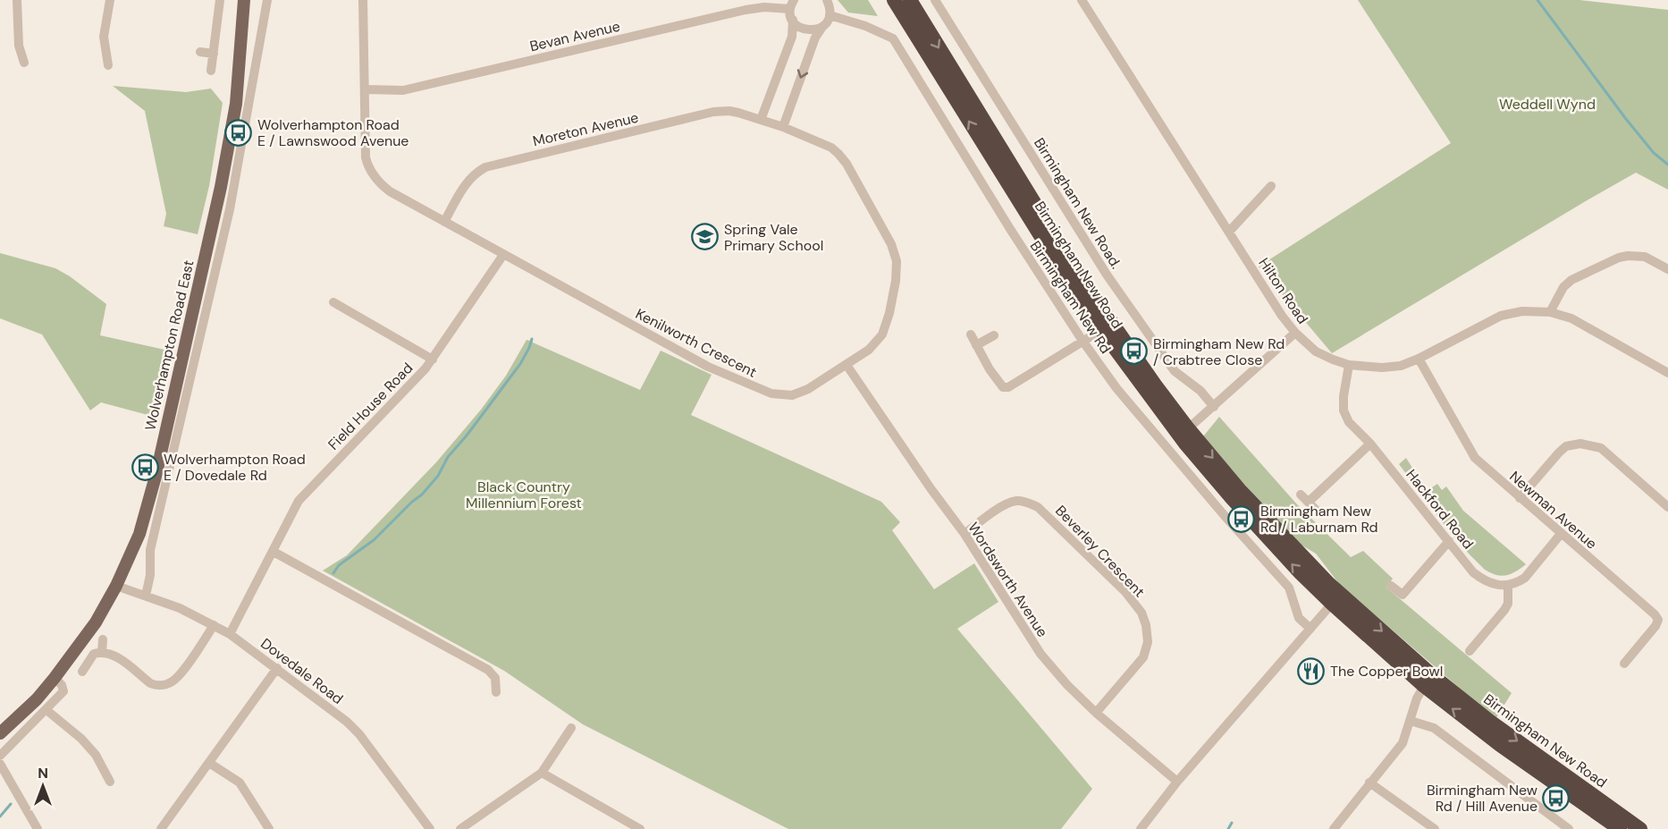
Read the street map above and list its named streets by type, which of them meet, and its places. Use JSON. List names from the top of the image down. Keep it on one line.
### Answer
{"streets":{"highway":["Birmingham New Road"],"main road":["Wolverhampton Road East"],"street":["Bevan Avenue","Moreton Avenue","Birmingham New Road.","Hilton Road","Birmingham New Rd","Kenilworth Crescent","Field House Road","Hackford Road","Newman Avenue","Beverley Crescent","Wordsworth Avenue","Dovedale Road"]},"crossings":[["Bevan Avenue","Kenilworth Crescent"],["Moreton Avenue","Kenilworth Crescent"],["Hilton Road","Hackford Road"],["Hilton Road","Newman Avenue"],["Kenilworth Crescent","Field House Road"],["Kenilworth Crescent","Wordsworth Avenue"],["Wolverhampton Road East","Dovedale Road"],["Field House Road","Dovedale Road"],["Beverley Crescent","Wordsworth Avenue"]],"parks":["Weddell Wynd","Black Country Millennium Forest"],"places":{"bus stop":["Wolverhampton Road E / Lawnswood Avenue","Birmingham New Rd / Crabtree Close","Wolverhampton Road E / Dovedale Rd","Birmingham New Rd / Laburnam Rd","Birmingham New Rd / Hill Avenue"],"school or university":["Spring Vale Primary School"],"restaurant":["The Copper Bowl"]},"north":"top"}
